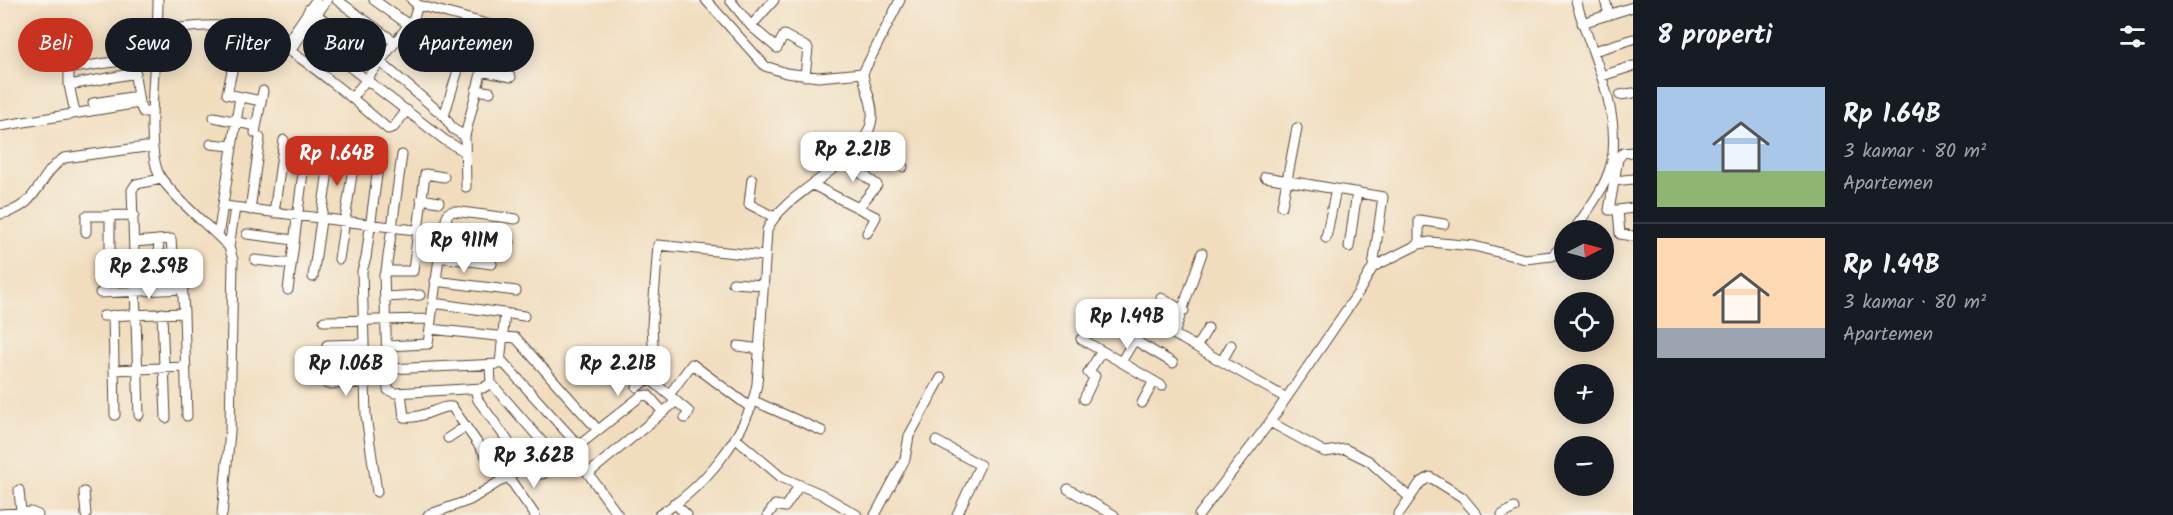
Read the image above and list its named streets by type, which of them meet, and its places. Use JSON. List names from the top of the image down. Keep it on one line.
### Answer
{"north":"right","page":{"heading":"8 properti","chip":["Beli","Sewa","Filter","Baru","Apartemen"],"list":[{"name":"Rp 1.64B","note":"3 kamar · 80 m² · Apartemen"},{"name":"Rp 1.49B","note":"3 kamar · 80 m² · Apartemen"}],"price":["Rp 2.21B","Rp 1.64B","Rp 911M","Rp 2.59B","Rp 1.49B","Rp 1.06B","Rp 2.21B","Rp 3.62B"],"map_buttons":["+","−"]}}
